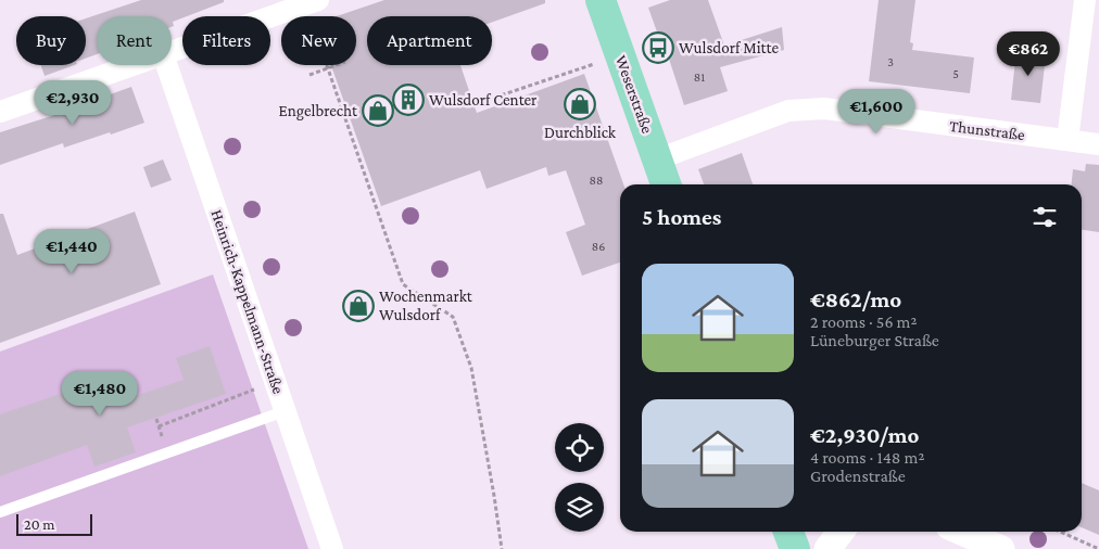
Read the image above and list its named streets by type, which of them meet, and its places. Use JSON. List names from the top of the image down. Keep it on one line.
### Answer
{"streets":{"main road":["Weserstraße"],"street":["Thunstraße","Heinrich-Kappelmann-Straße"]},"crossings":[["Weserstraße","Thunstraße"]],"places":{"bus stop":["Wulsdorf Mitte"],"building":["Wulsdorf Center"],"shop":["Durchblick","Engelbrecht","Wochenmarkt Wulsdorf"]},"house_numbers":["3","5","81","88","86"],"scale_bar":"20 m","page":{"chip":["Buy","Rent","Filters","New","Apartment"],"price":["€862","€2,930","€1,600","€1,440","€1,480"],"heading":"5 homes","list":[{"name":"€862/mo","note":"2 rooms · 56 m² · Lüneburger Straße"},{"name":"€2,930/mo","note":"4 rooms · 148 m² · Grodenstraße"}],"scale":"20 m"}}
